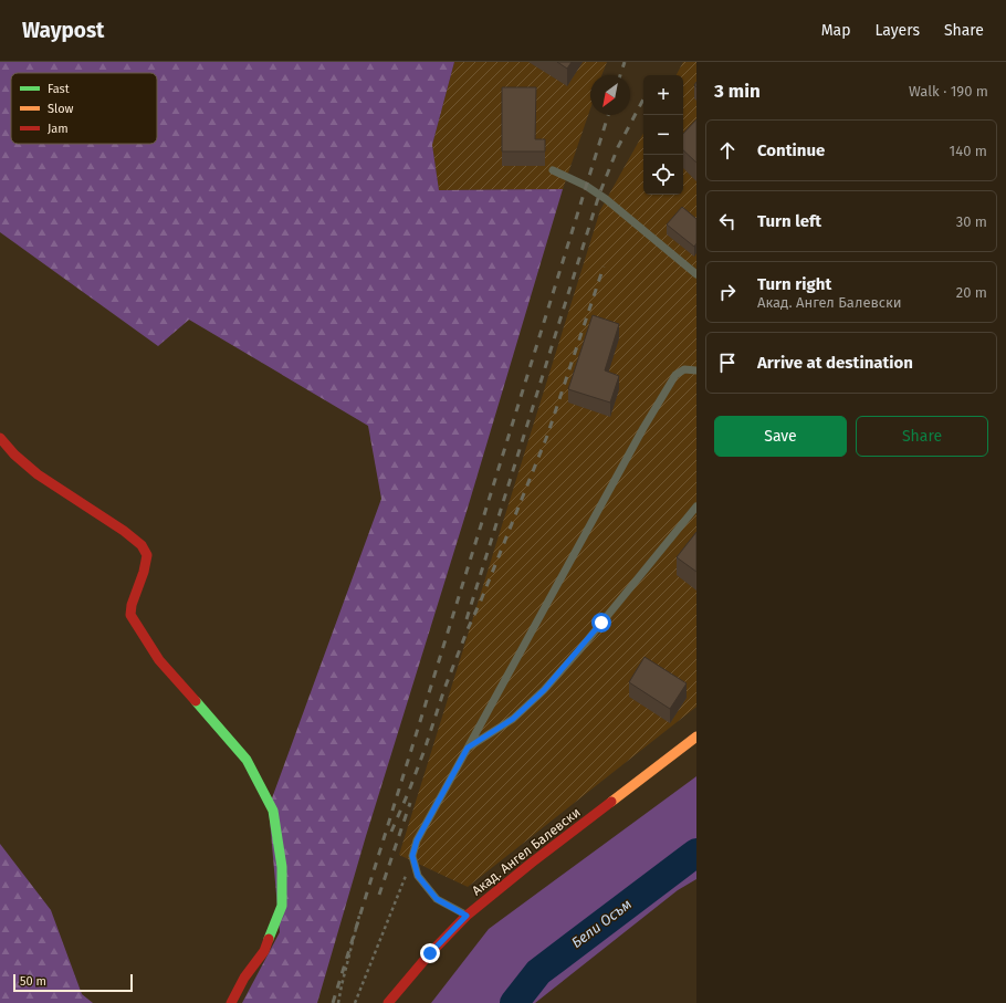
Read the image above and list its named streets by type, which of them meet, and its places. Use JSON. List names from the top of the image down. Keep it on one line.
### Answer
{"streets":{"street":["Акад. Ангел Балевски"]},"water":["Бели Осъм"],"legend":["Fast","Slow","Jam"],"scale_bar":"50 m","north":"bottom left","page":{"header":"Waypost","nav":["Map","Layers","Share"],"heading":["3 min","Walk · 190 m"],"map_buttons":["+","−"],"list":[["Continue","140 m"],["Turn left","30 m"],["Turn right","Акад. Ангел Балевски","20 m"],"Arrive at destination"],"buttons":["Save","Share"],"scale":"50 m"}}
